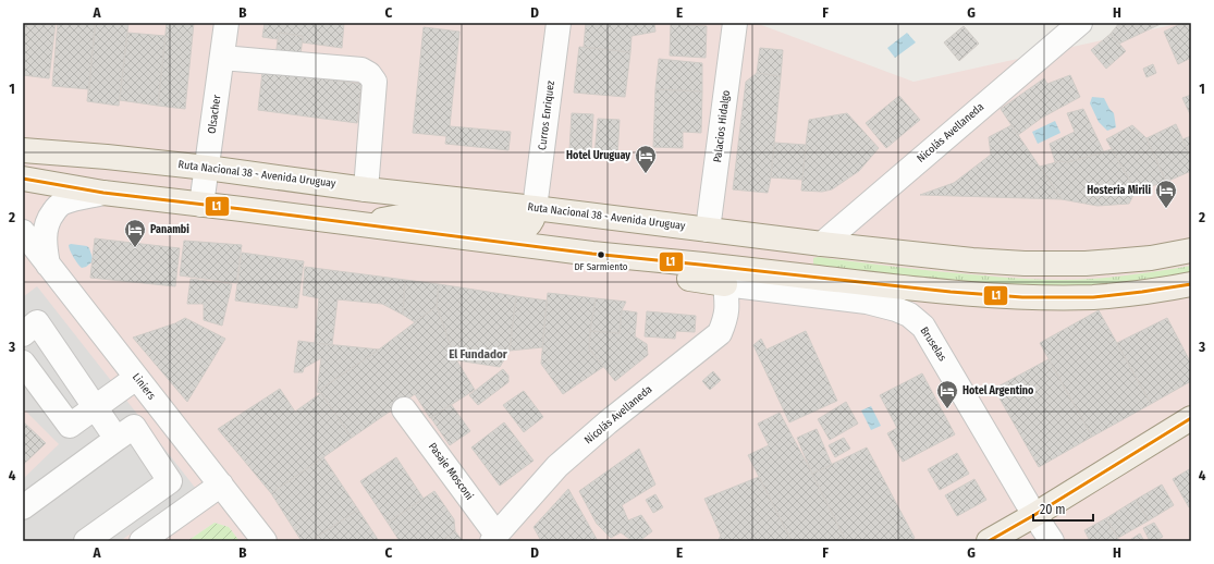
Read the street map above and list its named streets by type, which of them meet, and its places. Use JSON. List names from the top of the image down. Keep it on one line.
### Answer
{"streets":{"main road":["Ruta Nacional 38 - Avenida Uruguay"],"street":["Olsacher","Curros Enriquez","Palacios Hidalgo","Nicolás Avellaneda","Bruselas","Liniers","Pasaje Mosconi"]},"crossings":[["Olsacher","Ruta Nacional 38 - Avenida Uruguay"],["Curros Enriquez","Ruta Nacional 38 - Avenida Uruguay"],["Palacios Hidalgo","Ruta Nacional 38 - Avenida Uruguay"],["Nicolás Avellaneda","Ruta Nacional 38 - Avenida Uruguay"],["Nicolás Avellaneda","Bruselas"],["Nicolás Avellaneda","Pasaje Mosconi"]],"districts":["El Fundador"],"places":{"hotel":["Hotel Uruguay","Hosteria Mirili","Panambi","Hotel Argentino"],"other":["DF Sarmiento"]},"lines":["transit line L1"],"scale_bar":"20 m","grid":{"columns":["A","B","C","D","E","F","G","H"],"rows":["1","2","3","4"]}}
